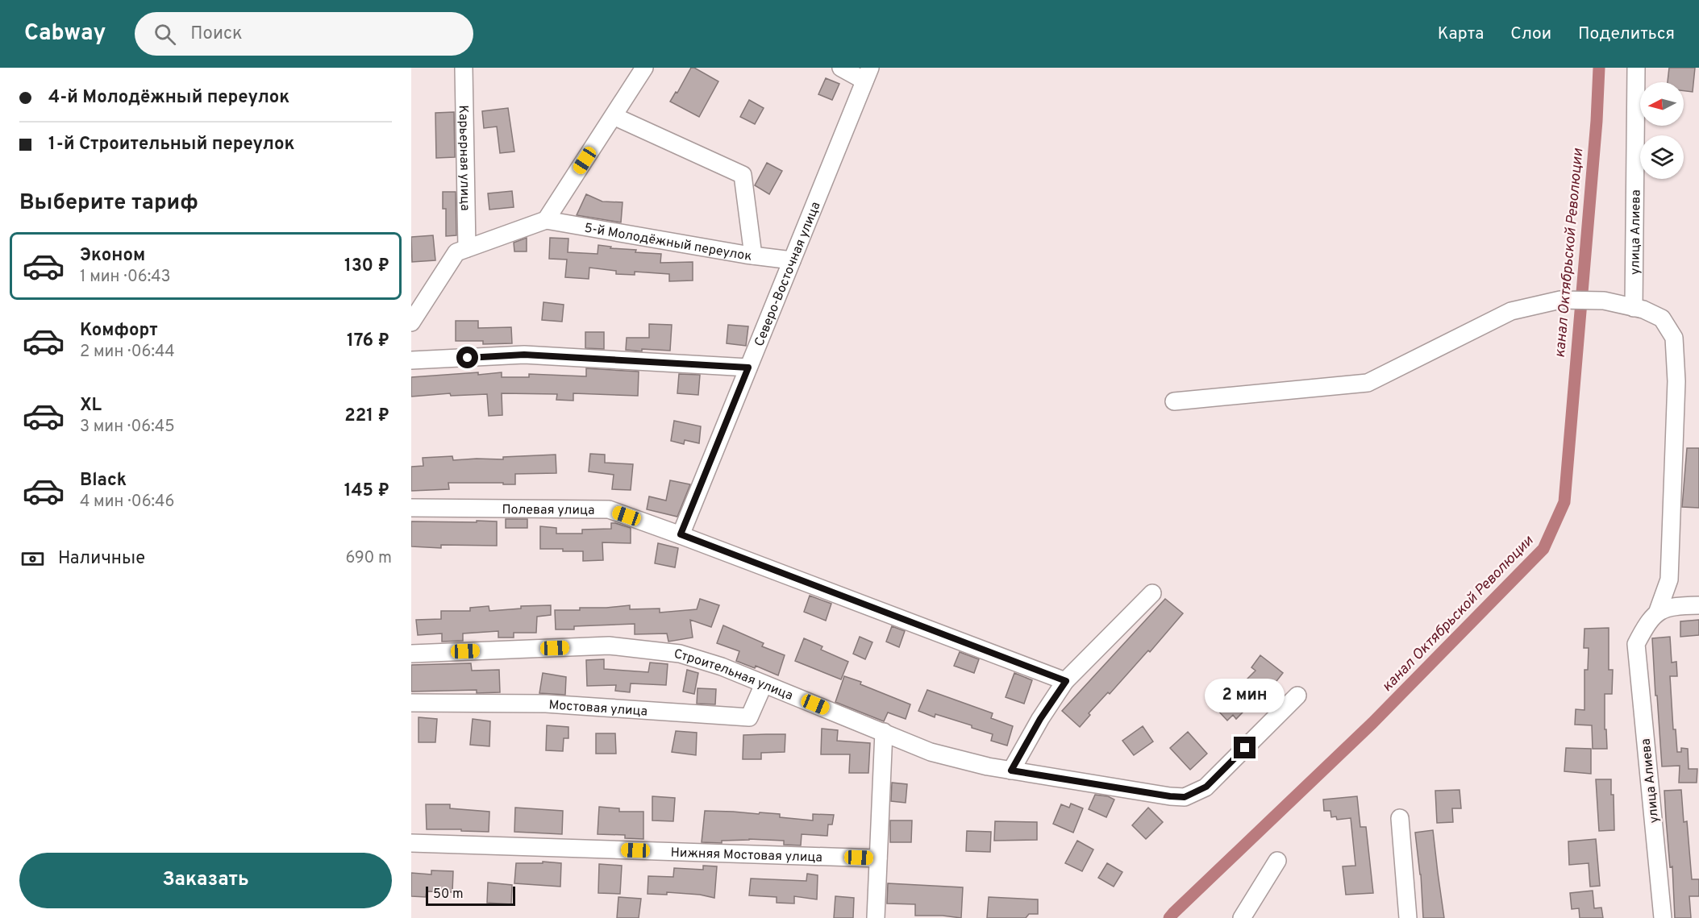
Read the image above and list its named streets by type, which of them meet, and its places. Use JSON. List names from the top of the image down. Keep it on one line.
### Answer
{"streets":{"street":["Карьерная улица","улица Алиева","5-й Молодёжный переулок","Северо-Восточная улица","Полевая улица","Строительная улица","Мостовая улица","Нижняя Мостовая улица"]},"crossings":[["5-й Молодёжный переулок","Северо-Восточная улица"],["Северо-Восточная улица","Полевая улица"],["Строительная улица","Мостовая улица"]],"water":["канал Октябрьской Революции"],"scale_bar":"50 m","north":"left","page":{"header":"Cabway","search":"Поиск","nav":["Карта","Слои","Поделиться"],"banner":["4-й Молодёжный переулок","1-й Строительный переулок"],"heading":"Выберите тариф","list":[{"name":"Эконом","note":"1 мин · 06:43","value":"130 ₽"},{"name":"Комфорт","note":"2 мин · 06:44","value":"176 ₽"},{"name":"XL","note":"3 мин · 06:45","value":"221 ₽"},{"name":"Black","note":"4 мин · 06:46","value":"145 ₽"}],"pay":["Наличные","690 m"],"bubble":"2 мин","buttons":"Заказать","scale":"50 m"}}
